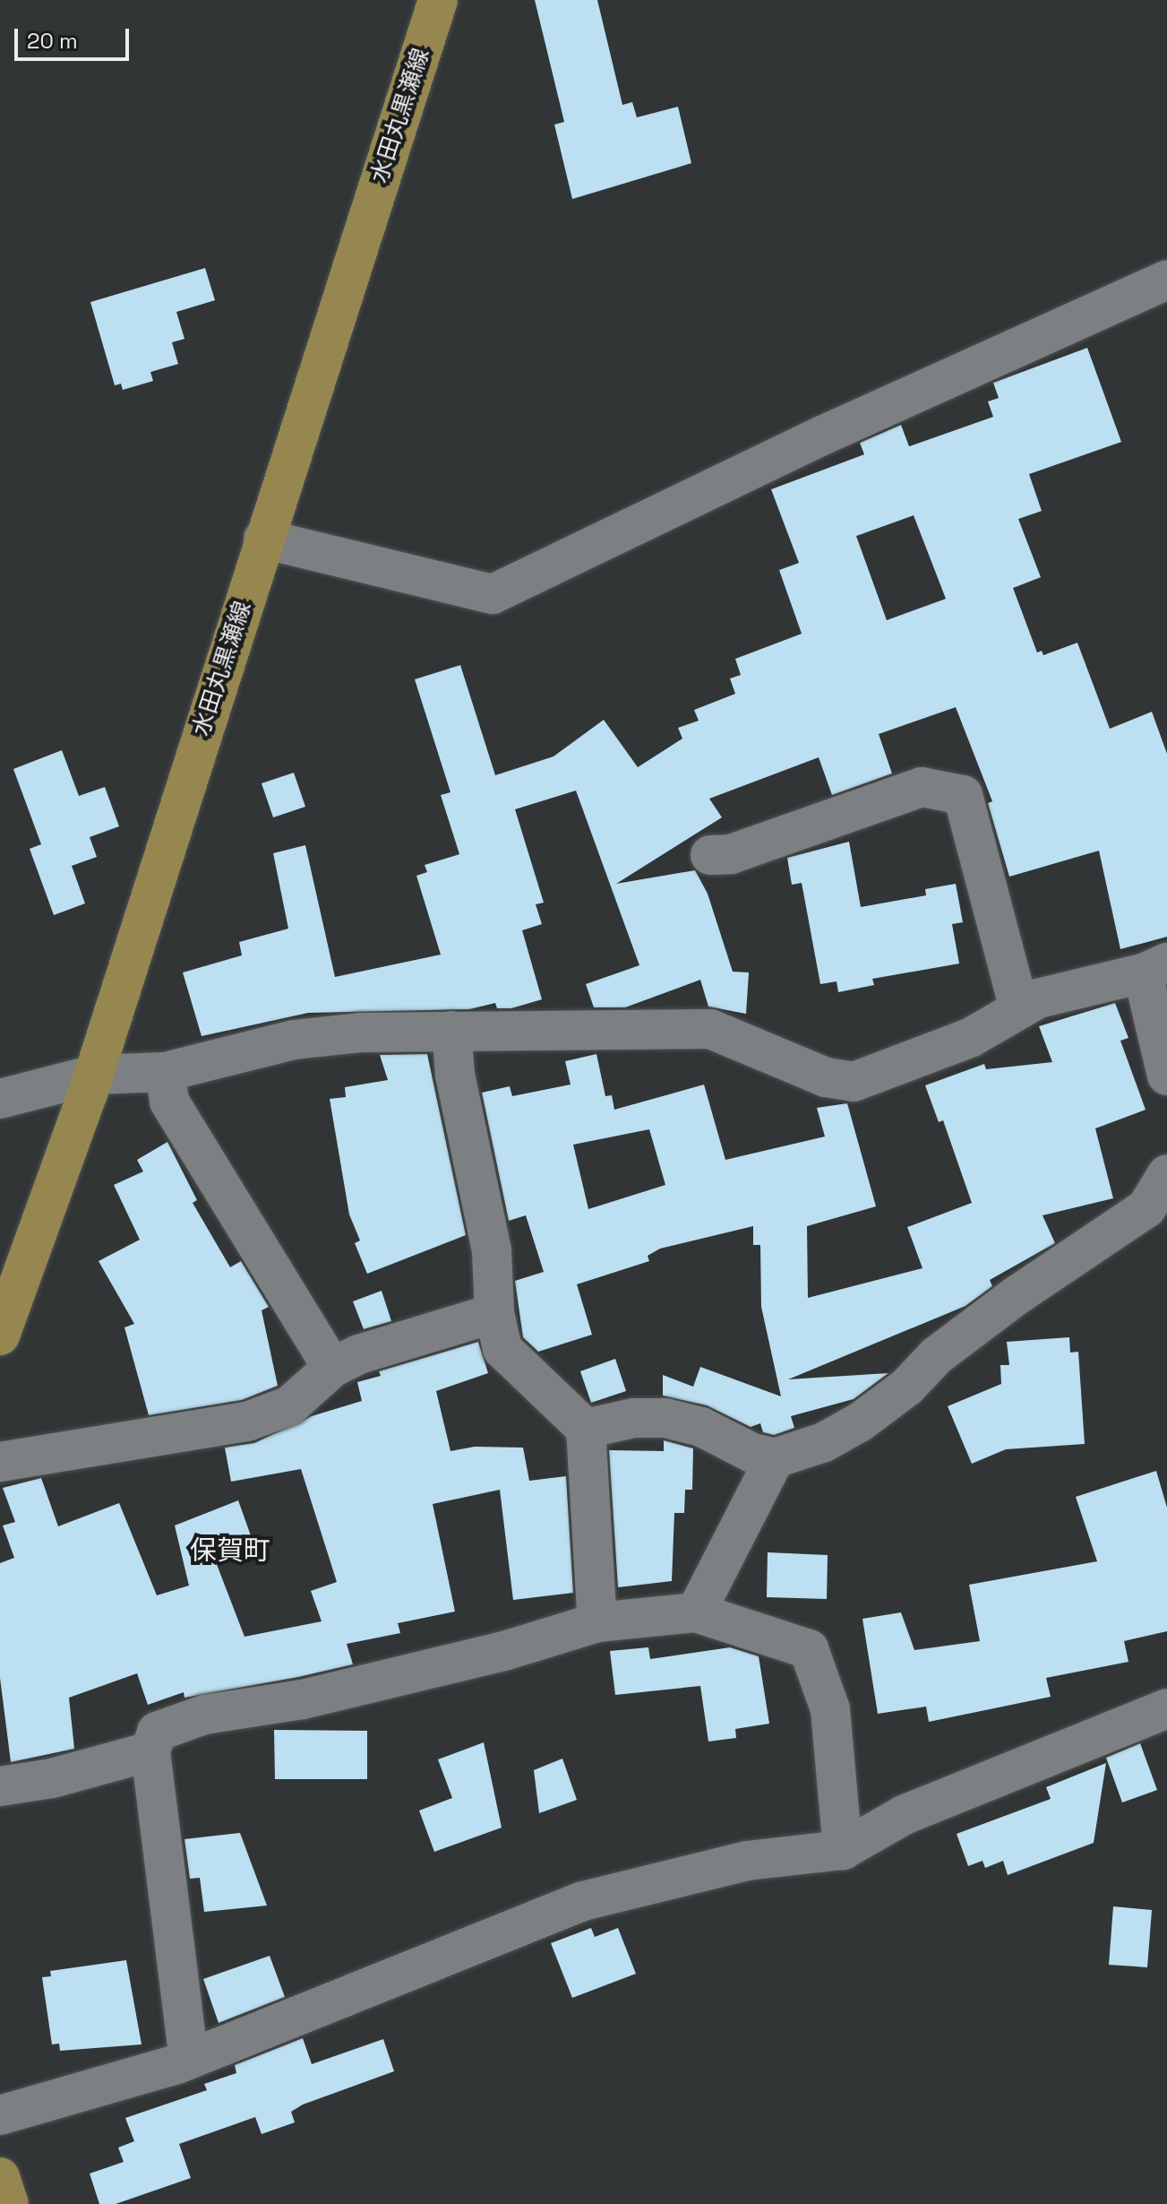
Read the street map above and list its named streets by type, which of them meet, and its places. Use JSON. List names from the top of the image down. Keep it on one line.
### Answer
{"streets":{"main road":["水田丸黒瀬線"]},"districts":["保賀町"],"scale_bar":"20 m"}
